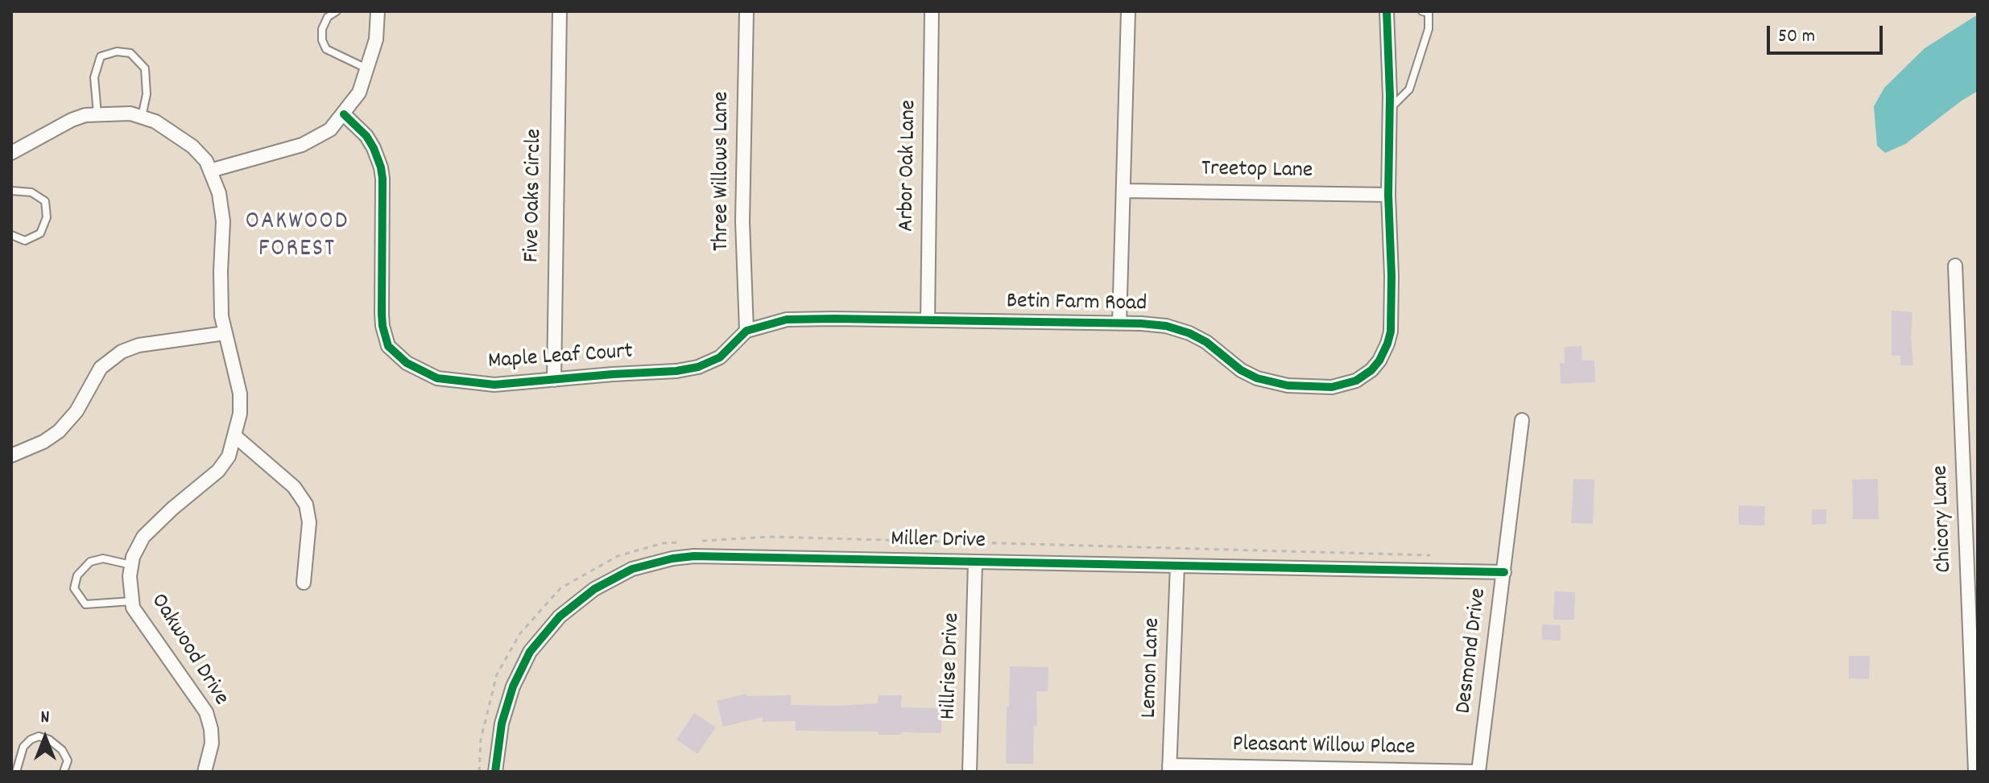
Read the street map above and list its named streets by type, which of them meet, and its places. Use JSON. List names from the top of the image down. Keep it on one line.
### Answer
{"streets":{"street":["Arbor Oak Lane","Three Willows Lane","Treetop Lane","Five Oaks Circle","Betin Farm Road","Maple Leaf Court","Chicory Lane","Miller Drive","Oakwood Drive","Desmond Drive","Hillrise Drive","Lemon Lane","Pleasant Willow Place"]},"crossings":[["Arbor Oak Lane","Betin Farm Road"],["Three Willows Lane","Betin Farm Road"],["Three Willows Lane","Maple Leaf Court"],["Treetop Lane","Betin Farm Road"],["Five Oaks Circle","Maple Leaf Court"],["Betin Farm Road","Maple Leaf Court"],["Miller Drive","Desmond Drive"],["Miller Drive","Hillrise Drive"],["Miller Drive","Lemon Lane"],["Desmond Drive","Pleasant Willow Place"],["Lemon Lane","Pleasant Willow Place"]],"districts":["OAKWOOD FOREST"],"scale_bar":"50 m","north":"top"}
